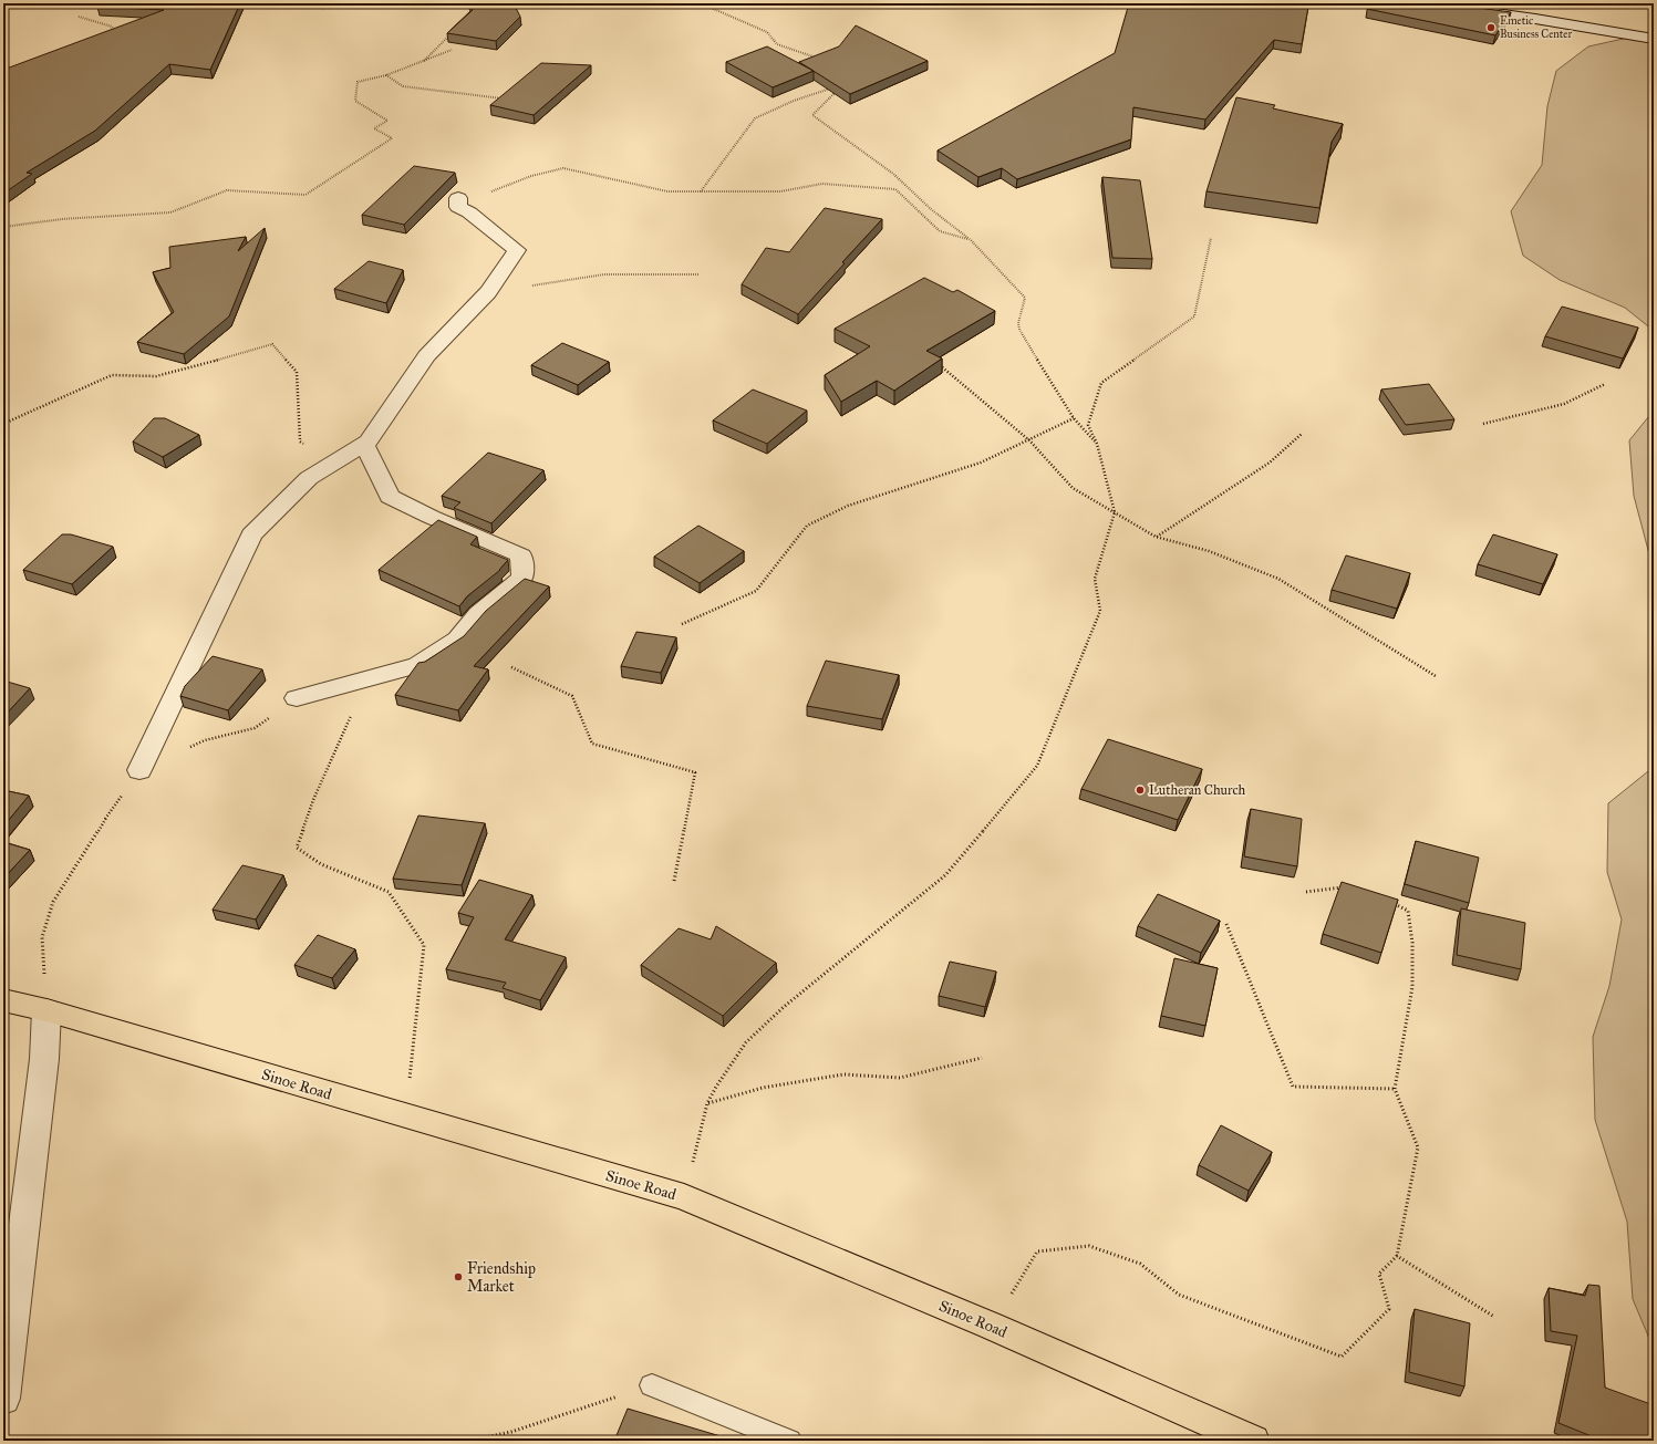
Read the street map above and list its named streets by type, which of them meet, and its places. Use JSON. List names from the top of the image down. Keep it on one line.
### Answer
{"streets":{"highway":["Sinoe Road"]},"places":["Emetic Business Center","Lutheran Church","Friendship Market"]}
